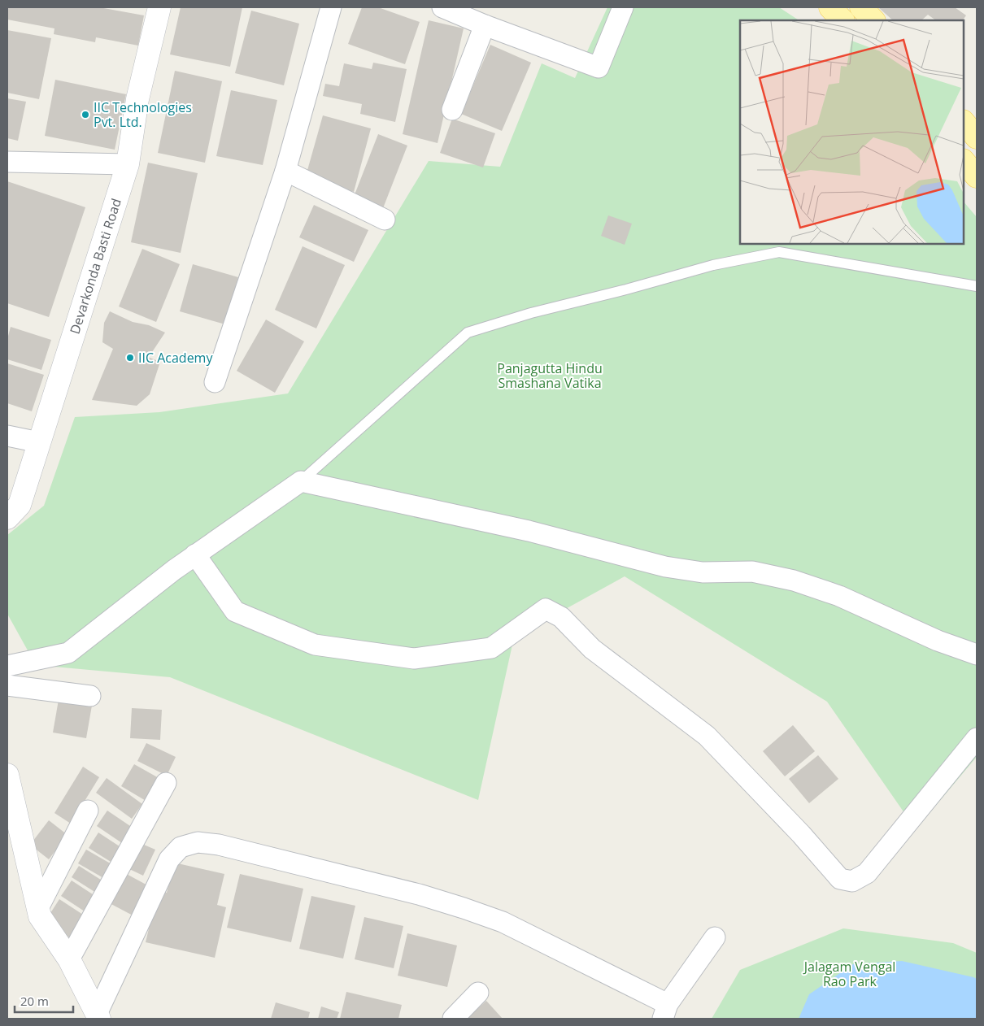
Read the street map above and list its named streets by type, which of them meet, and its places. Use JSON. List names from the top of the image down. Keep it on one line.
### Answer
{"streets":{"street":["Devarkonda Basti Road"]},"parks":["Panjagutta Hindu Smashana Vatika","Jalagam Vengal Rao Park"],"places":["IIC Technologies Pvt. Ltd.","IIC Academy"],"scale_bar":"20 m"}
